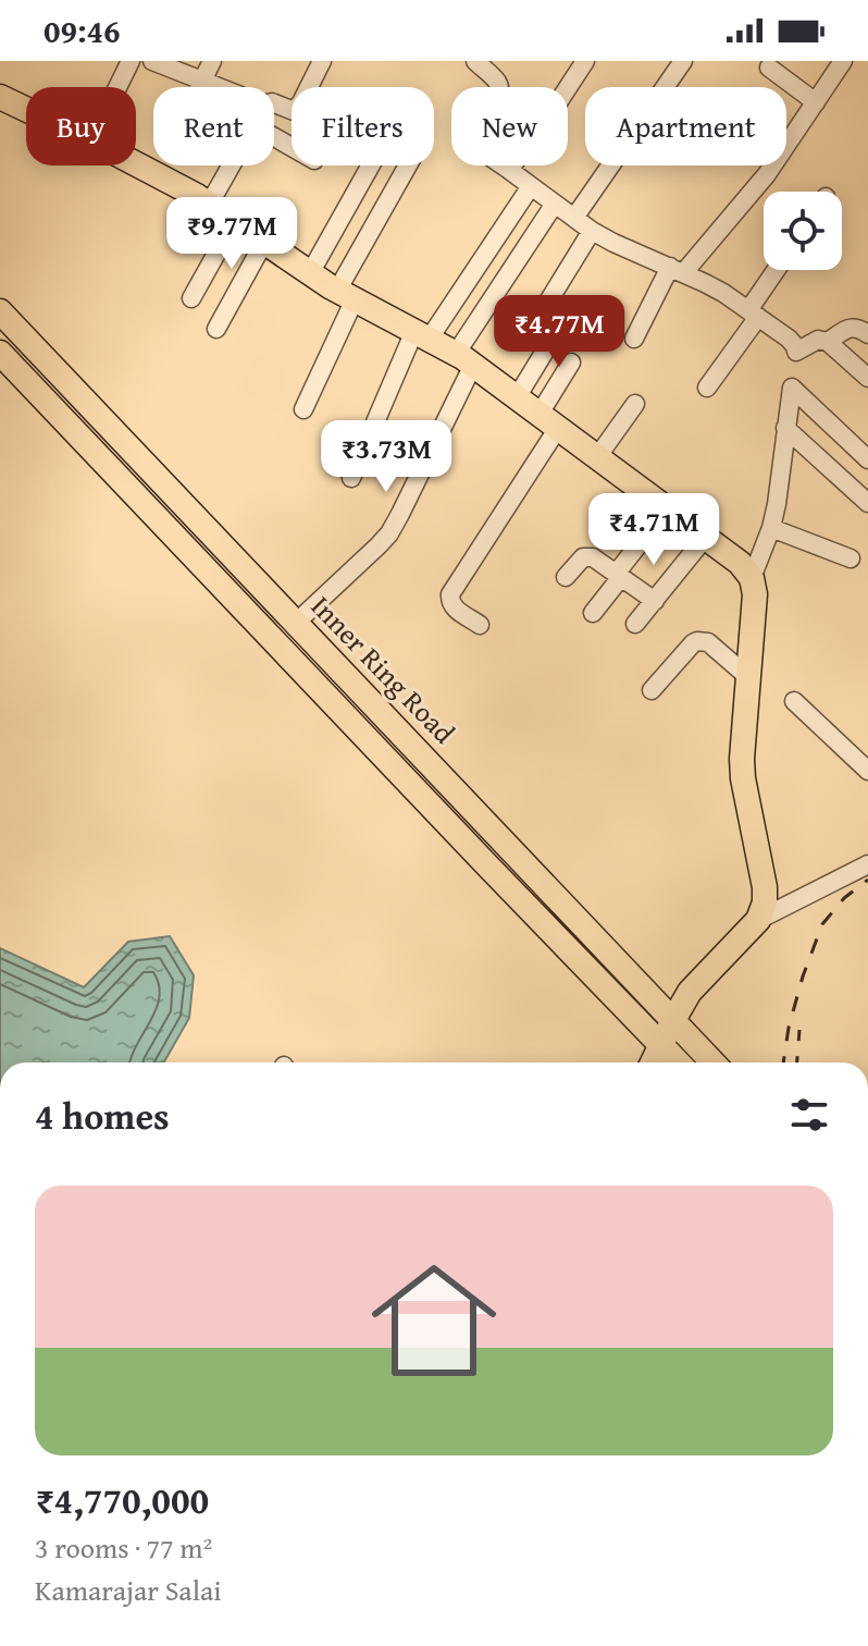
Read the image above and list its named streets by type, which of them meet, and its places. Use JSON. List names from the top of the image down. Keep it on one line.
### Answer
{"streets":{"main road":["Inner Ring Road"]},"page":{"status":"09:46","chip":["Buy","Rent","Filters","New","Apartment"],"price":["₹9.77M","₹4.77M","₹3.73M","₹4.71M"],"heading":"4 homes","list":[{"name":"₹4,770,000","note":"3 rooms · 77 m² · Kamarajar Salai"}]}}
